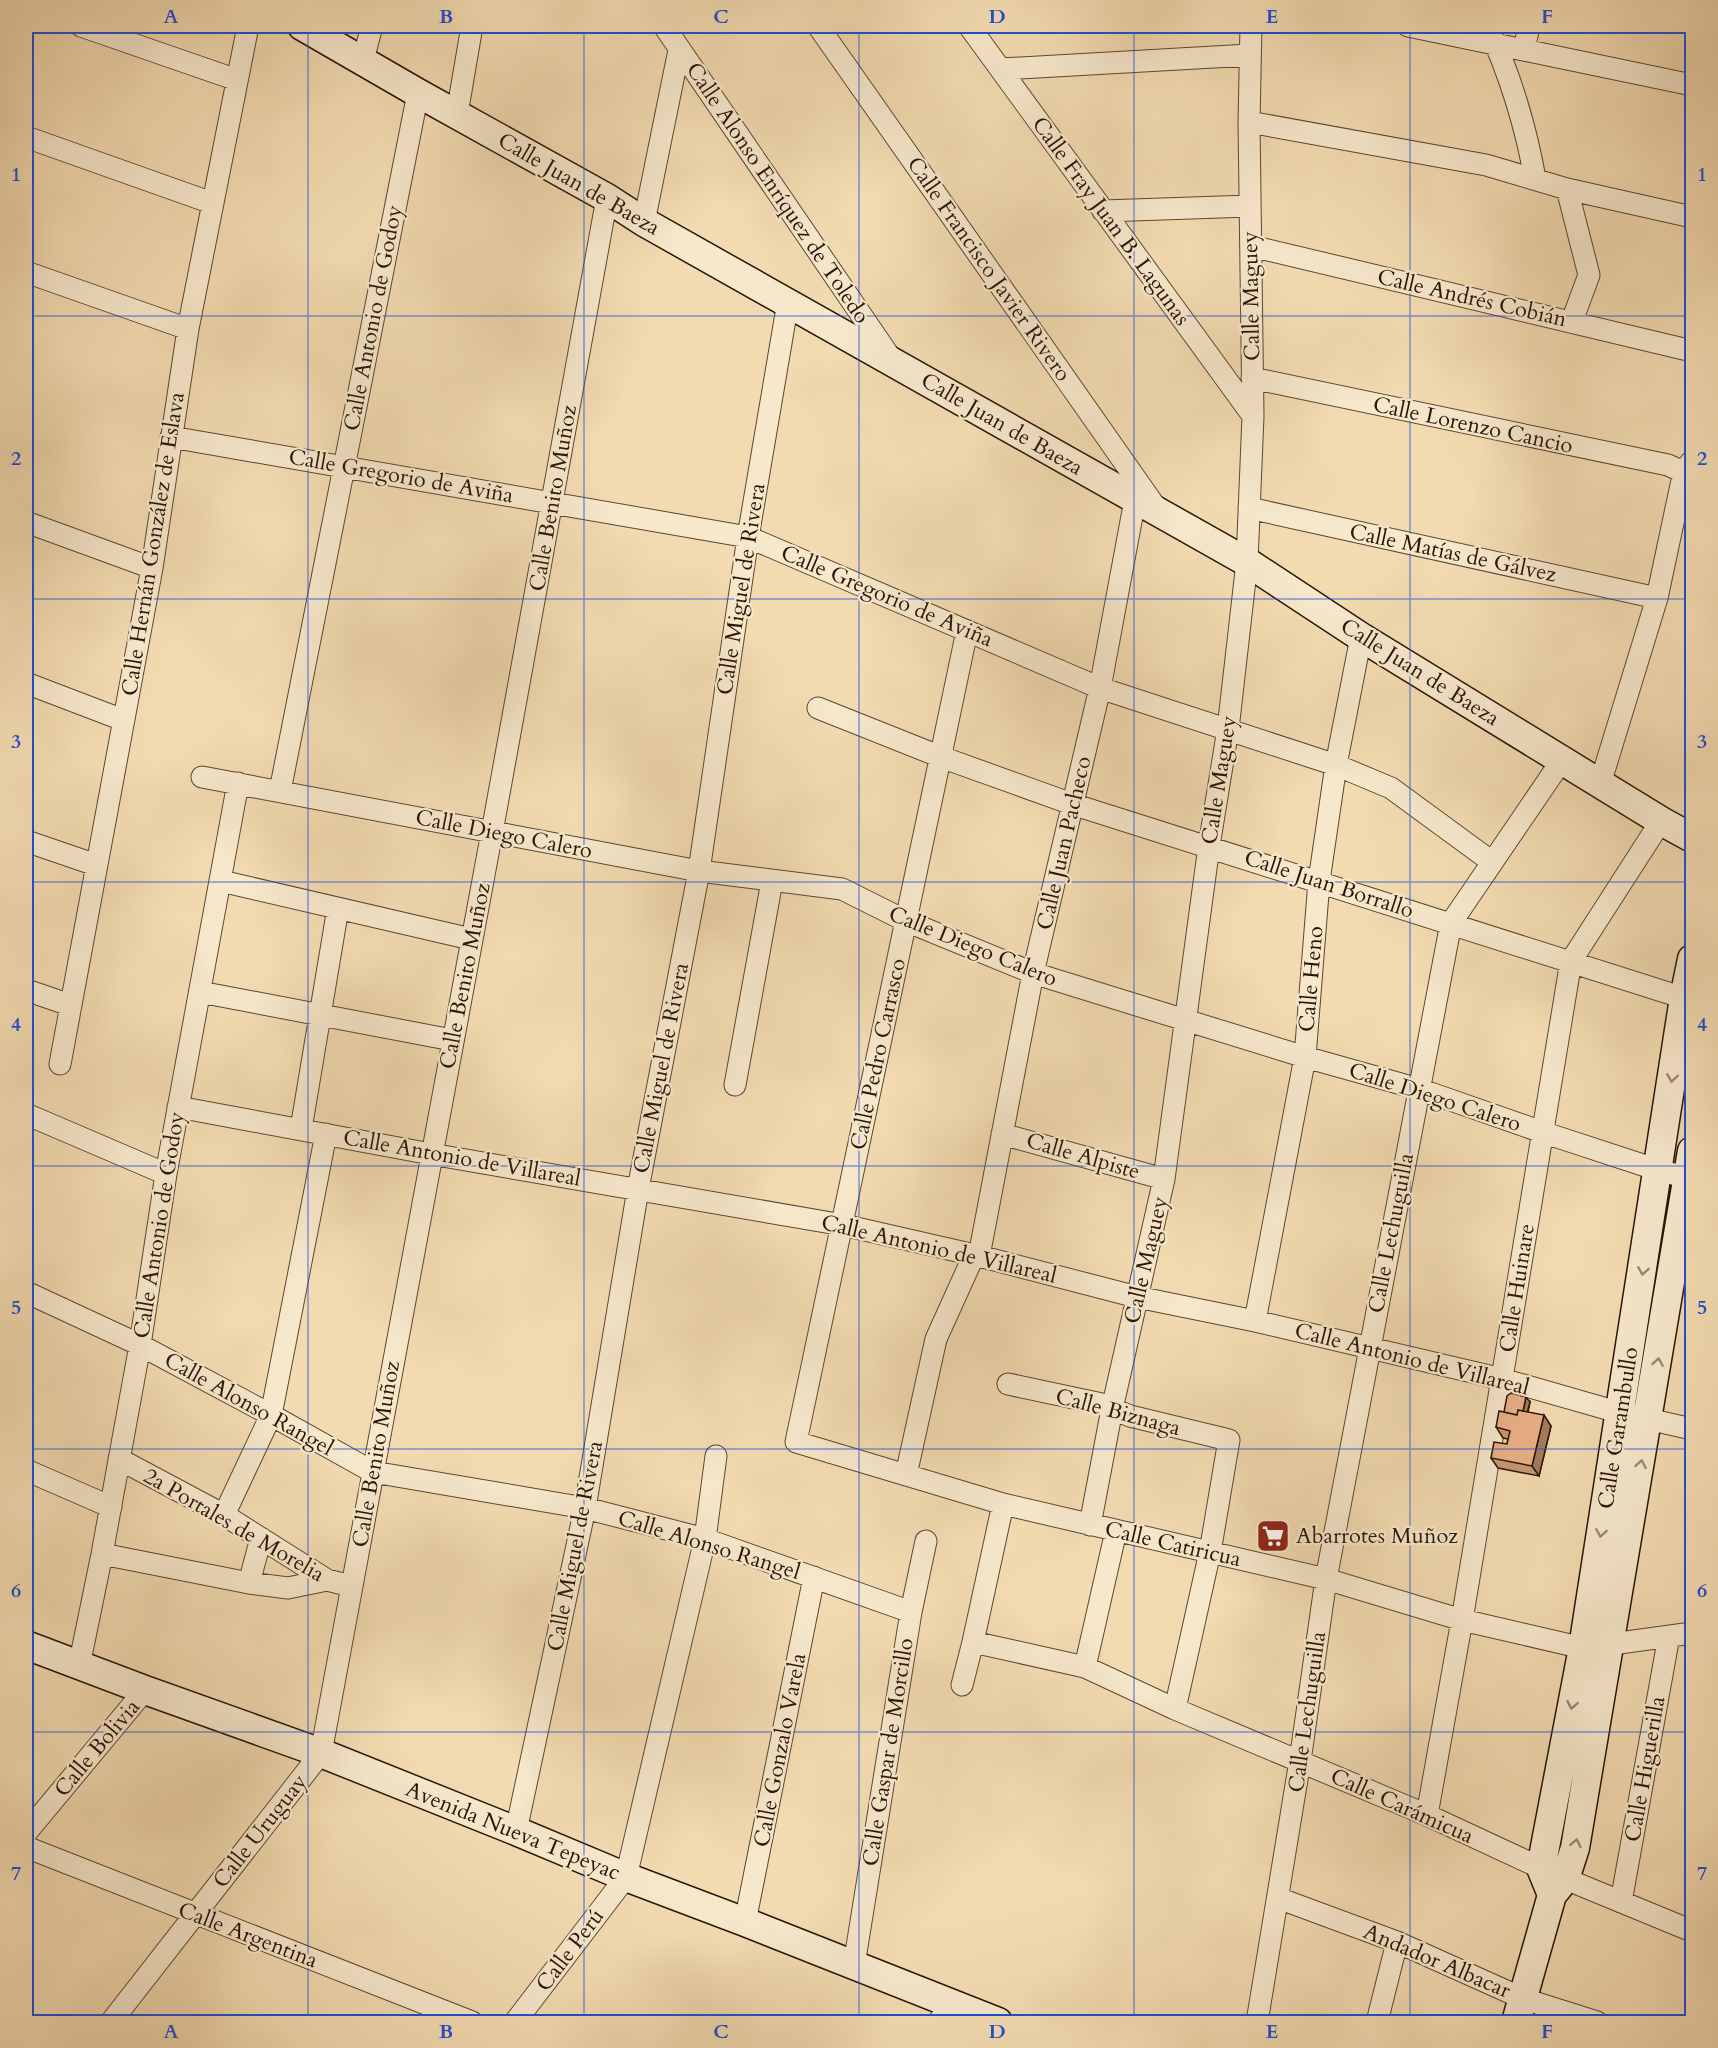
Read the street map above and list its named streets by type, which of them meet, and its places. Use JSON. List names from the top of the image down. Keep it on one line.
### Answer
{"streets":{"street":["Calle Juan de Baeza","Calle Alonso Enríquez de Toledo","Calle Fray Juan B. Lagunas","Calle Francisco Javier Rivero","Calle Maguey","Calle Andrés Cobián","Calle Antonio de Godoy","Calle Lorenzo Cancio","Calle Gregorio de Aviña","Calle Benito Muñoz","Calle Hernán González de Eslava","Calle Matías de Gálvez","Calle Miguel de Rivera","Calle Diego Calero","Calle Juan Pacheco","Calle Juan Borrallo","Calle Heno","Calle Pedro Carrasco","Calle Alpiste","Calle Antonio de Villareal","Calle Lechuguilla","Calle Huinare","Calle Alonso Rangel","Calle Biznaga","Calle Garambullo","2a Portales de Morelia","Calle Catiricua","Calle Bolivia","Calle Gonzalo Varela","Calle Gaspar de Morcillo","Calle Higuerilla","Calle Carámicua","Calle Uruguay","Avenida Nueva Tepeyac","Calle Argentina","Calle Perú","Andador Albacar"]},"crossings":[["Calle Juan de Baeza","Calle Alonso Enríquez de Toledo"],["Calle Juan de Baeza","Calle Francisco Javier Rivero"],["Calle Juan de Baeza","Calle Maguey"],["Calle Juan de Baeza","Calle Antonio de Godoy"],["Calle Juan de Baeza","Calle Benito Muñoz"],["Calle Juan de Baeza","Calle Miguel de Rivera"],["Calle Juan de Baeza","Calle Juan Pacheco"],["Calle Juan de Baeza","Calle Heno"],["Calle Juan de Baeza","Calle Lechuguilla"],["Calle Juan de Baeza","Calle Huinare"],["Calle Fray Juan B. Lagunas","Calle Maguey"],["Calle Francisco Javier Rivero","Calle Juan Pacheco"],["Calle Maguey","Calle Andrés Cobián"],["Calle Maguey","Calle Lorenzo Cancio"],["Calle Maguey","Calle Gregorio de Aviña"],["Calle Maguey","Calle Matías de Gálvez"],["Calle Maguey","Calle Diego Calero"],["Calle Maguey","Calle Juan Borrallo"],["Calle Maguey","Calle Alpiste"],["Calle Maguey","Calle Antonio de Villareal"],["Calle Maguey","Calle Biznaga"],["Calle Maguey","Calle Catiricua"],["Calle Antonio de Godoy","Calle Gregorio de Aviña"],["Calle Antonio de Godoy","Calle Diego Calero"],["Calle Antonio de Godoy","Calle Antonio de Villareal"],["Calle Antonio de Godoy","Calle Alonso Rangel"],["Calle Antonio de Godoy","2a Portales de Morelia"],["Calle Antonio de Godoy","Avenida Nueva Tepeyac"],["Calle Gregorio de Aviña","Calle Benito Muñoz"],["Calle Gregorio de Aviña","Calle Hernán González de Eslava"],["Calle Gregorio de Aviña","Calle Miguel de Rivera"],["Calle Gregorio de Aviña","Calle Juan Pacheco"],["Calle Gregorio de Aviña","Calle Heno"],["Calle Gregorio de Aviña","Calle Pedro Carrasco"],["Calle Gregorio de Aviña","Calle Lechuguilla"],["Calle Benito Muñoz","Calle Diego Calero"],["Calle Benito Muñoz","Calle Antonio de Villareal"],["Calle Benito Muñoz","Calle Alonso Rangel"],["Calle Benito Muñoz","2a Portales de Morelia"],["Calle Benito Muñoz","Calle Uruguay"],["Calle Benito Muñoz","Avenida Nueva Tepeyac"],["Calle Miguel de Rivera","Calle Diego Calero"],["Calle Miguel de Rivera","Calle Antonio de Villareal"],["Calle Miguel de Rivera","Calle Alonso Rangel"],["Calle Miguel de Rivera","Avenida Nueva Tepeyac"],["Calle Diego Calero","Calle Juan Pacheco"],["Calle Diego Calero","Calle Heno"],["Calle Diego Calero","Calle Pedro Carrasco"],["Calle Diego Calero","Calle Lechuguilla"],["Calle Diego Calero","Calle Huinare"],["Calle Diego Calero","Calle Garambullo"],["Calle Juan Pacheco","Calle Juan Borrallo"],["Calle Juan Pacheco","Calle Alpiste"],["Calle Juan Pacheco","Calle Antonio de Villareal"],["Calle Juan Pacheco","Calle Catiricua"],["Calle Juan Borrallo","Calle Heno"],["Calle Juan Borrallo","Calle Pedro Carrasco"],["Calle Juan Borrallo","Calle Lechuguilla"],["Calle Juan Borrallo","Calle Huinare"],["Calle Juan Borrallo","Calle Garambullo"],["Calle Heno","Calle Antonio de Villareal"],["Calle Pedro Carrasco","Calle Antonio de Villareal"],["Calle Pedro Carrasco","Calle Catiricua"],["Calle Antonio de Villareal","Calle Lechuguilla"],["Calle Antonio de Villareal","Calle Huinare"],["Calle Antonio de Villareal","Calle Garambullo"],["Calle Lechuguilla","Calle Catiricua"],["Calle Lechuguilla","Calle Carámicua"],["Calle Lechuguilla","Andador Albacar"],["Calle Huinare","Calle Catiricua"],["Calle Huinare","Calle Carámicua"],["Calle Alonso Rangel","Calle Gonzalo Varela"],["Calle Alonso Rangel","Calle Gaspar de Morcillo"],["Calle Biznaga","Calle Catiricua"],["Calle Garambullo","Calle Catiricua"],["Calle Garambullo","Calle Carámicua"],["Calle Garambullo","Andador Albacar"],["Calle Catiricua","Calle Higuerilla"],["Calle Bolivia","Avenida Nueva Tepeyac"],["Calle Gonzalo Varela","Avenida Nueva Tepeyac"],["Calle Gaspar de Morcillo","Avenida Nueva Tepeyac"],["Calle Higuerilla","Calle Carámicua"],["Calle Uruguay","Avenida Nueva Tepeyac"],["Calle Uruguay","Calle Argentina"],["Avenida Nueva Tepeyac","Calle Perú"]],"places":{"supermarket":["Abarrotes Muñoz"]},"grid":{"columns":["A","B","C","D","E","F"],"rows":["1","2","3","4","5","6","7"]}}
